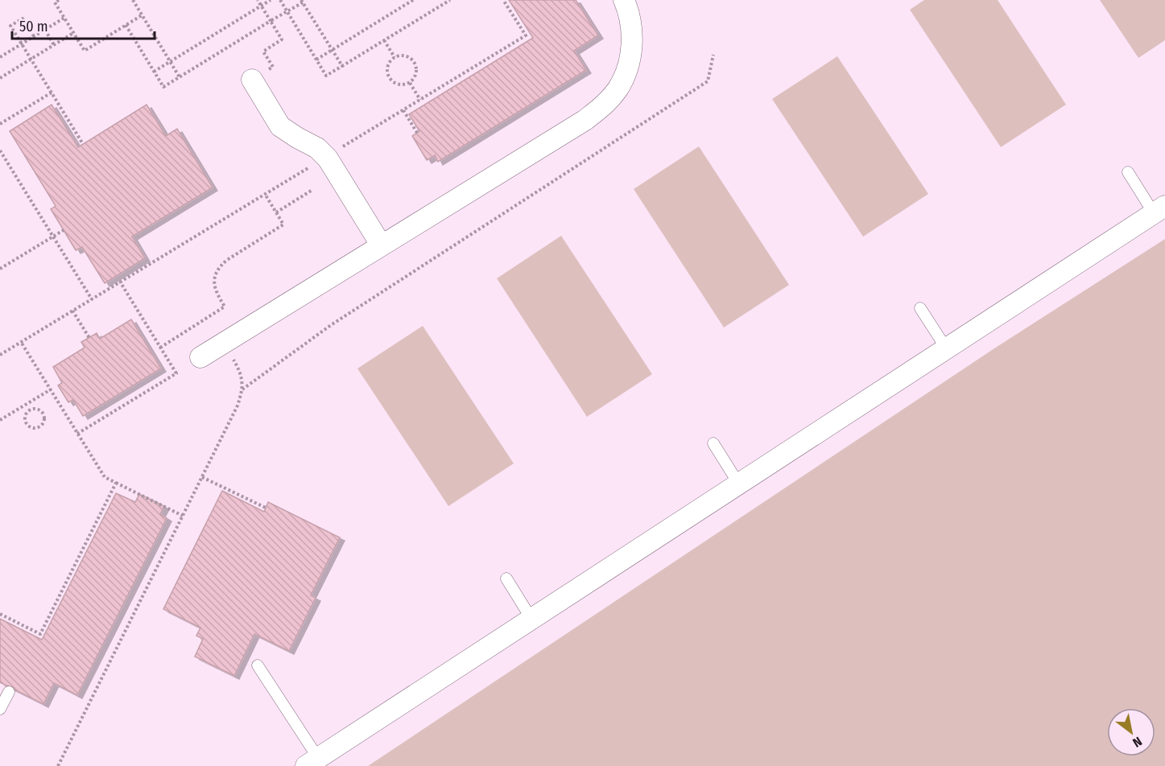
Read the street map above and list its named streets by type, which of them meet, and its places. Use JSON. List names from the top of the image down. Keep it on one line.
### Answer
{"scale_bar":"50 m","north":"bottom right"}
